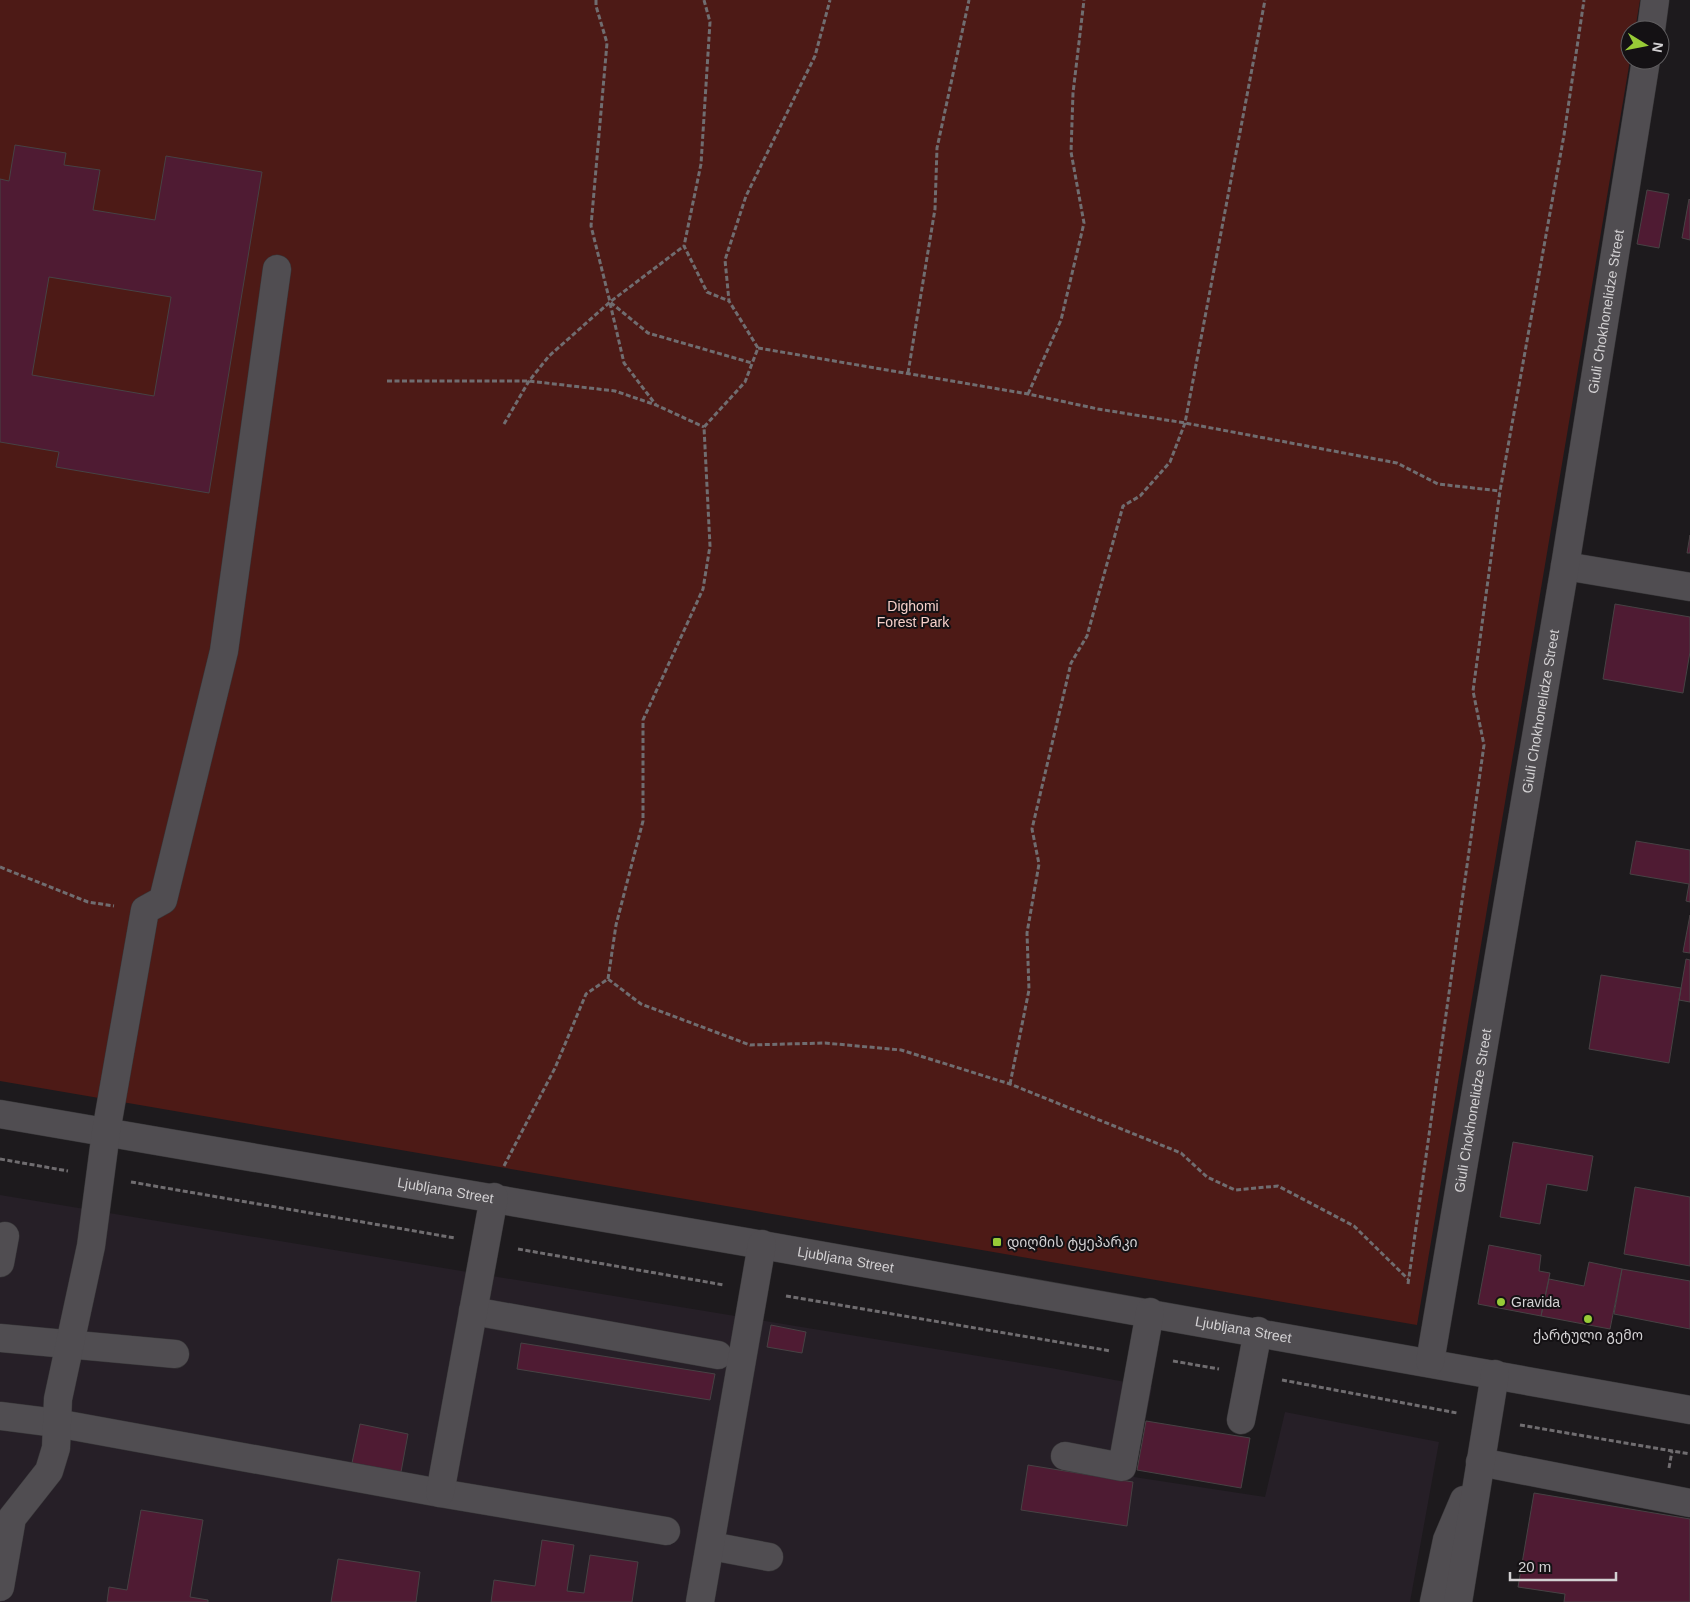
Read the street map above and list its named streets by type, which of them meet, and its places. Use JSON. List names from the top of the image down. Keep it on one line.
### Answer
{"streets":{"street":["Giuli Chokhonelidze Street","Ljubljana Street"]},"crossings":[["Giuli Chokhonelidze Street","Ljubljana Street"]],"parks":["Dighomi Forest Park"],"places":{"transit":["დიღმის ტყეპარკი"],"other":["Gravida","ქარტული გემო"]},"scale_bar":"20 m","north":"right"}
